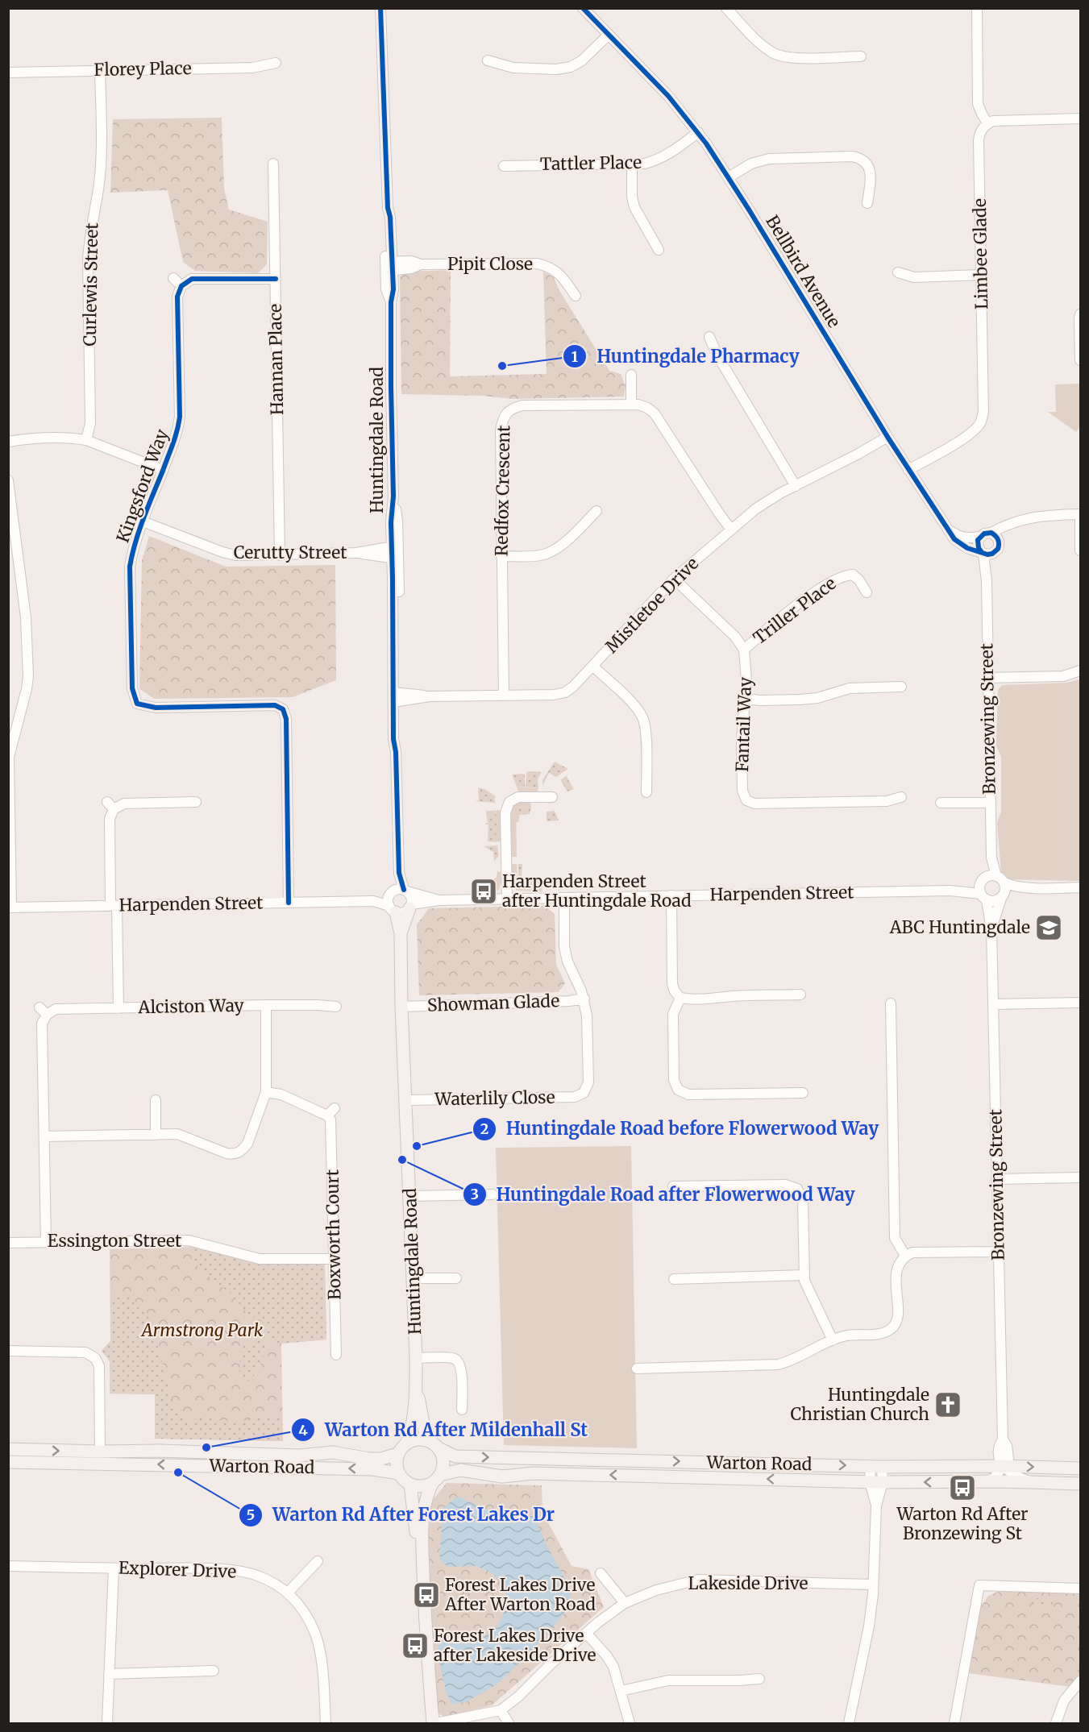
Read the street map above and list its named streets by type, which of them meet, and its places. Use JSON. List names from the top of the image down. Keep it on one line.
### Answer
{"streets":{"main road":["Huntingdale Road","Warton Road"],"street":["Florey Place","Tattler Place","Limbee Glade","Pipit Close","Bellbird Avenue","Curlewis Street","Hannan Place","Kingsford Way","Redfox Crescent","Cerutty Street","Mistletoe Drive","Triller Place","Bronzewing Street","Fantail Way","Harpenden Street","Showman Glade","Alciston Way","Waterlily Close","Boxworth Court","Essington Street","Explorer Drive","Lakeside Drive"]},"crossings":[["Florey Place","Curlewis Street"],["Tattler Place","Bellbird Avenue"],["Limbee Glade","Bellbird Avenue"],["Pipit Close","Huntingdale Road"],["Bellbird Avenue","Mistletoe Drive"],["Bellbird Avenue","Bronzewing Street"],["Hannan Place","Cerutty Street"],["Huntingdale Road","Cerutty Street"],["Huntingdale Road","Mistletoe Drive"],["Huntingdale Road","Harpenden Street"],["Huntingdale Road","Showman Glade"],["Huntingdale Road","Waterlily Close"],["Huntingdale Road","Warton Road"],["Kingsford Way","Cerutty Street"],["Kingsford Way","Harpenden Street"],["Redfox Crescent","Mistletoe Drive"],["Triller Place","Fantail Way"],["Bronzewing Street","Harpenden Street"],["Bronzewing Street","Warton Road"],["Alciston Way","Essington Street"],["Boxworth Court","Essington Street"]],"parks":["Armstrong Park"],"places":{"other":["Huntingdale Pharmacy","Huntingdale Road before Flowerwood Way","Huntingdale Road after Flowerwood Way","Warton Rd After Mildenhall St","Warton Rd After Forest Lakes Dr"],"bus stop":["Harpenden Street after Huntingdale Road","Warton Rd After Bronzewing St","Forest Lakes Drive After Warton Road","Forest Lakes Drive after Lakeside Drive"],"school or university":["ABC Huntingdale"],"church":["Huntingdale Christian Church"]}}
